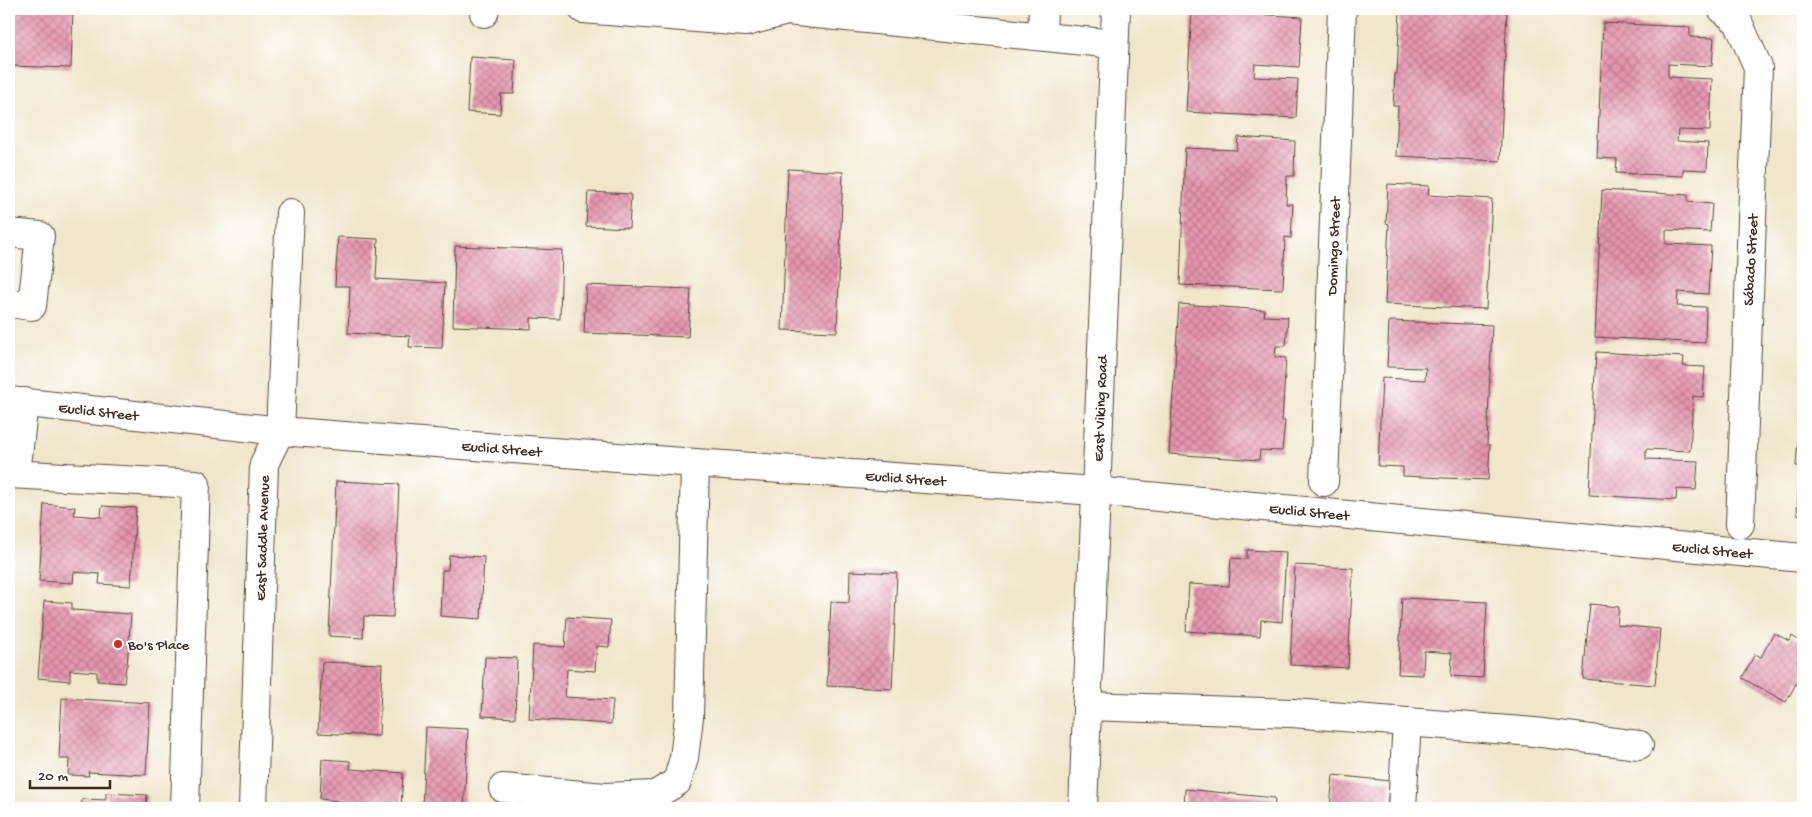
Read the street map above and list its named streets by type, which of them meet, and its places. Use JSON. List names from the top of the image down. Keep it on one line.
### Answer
{"streets":{"street":["Domingo Street","Sábado Street","East Viking Road","Euclid Street","East Saddle Avenue"]},"crossings":[["East Viking Road","Euclid Street"],["Euclid Street","East Saddle Avenue"]],"places":["Bo's Place"],"scale_bar":"20 m"}
